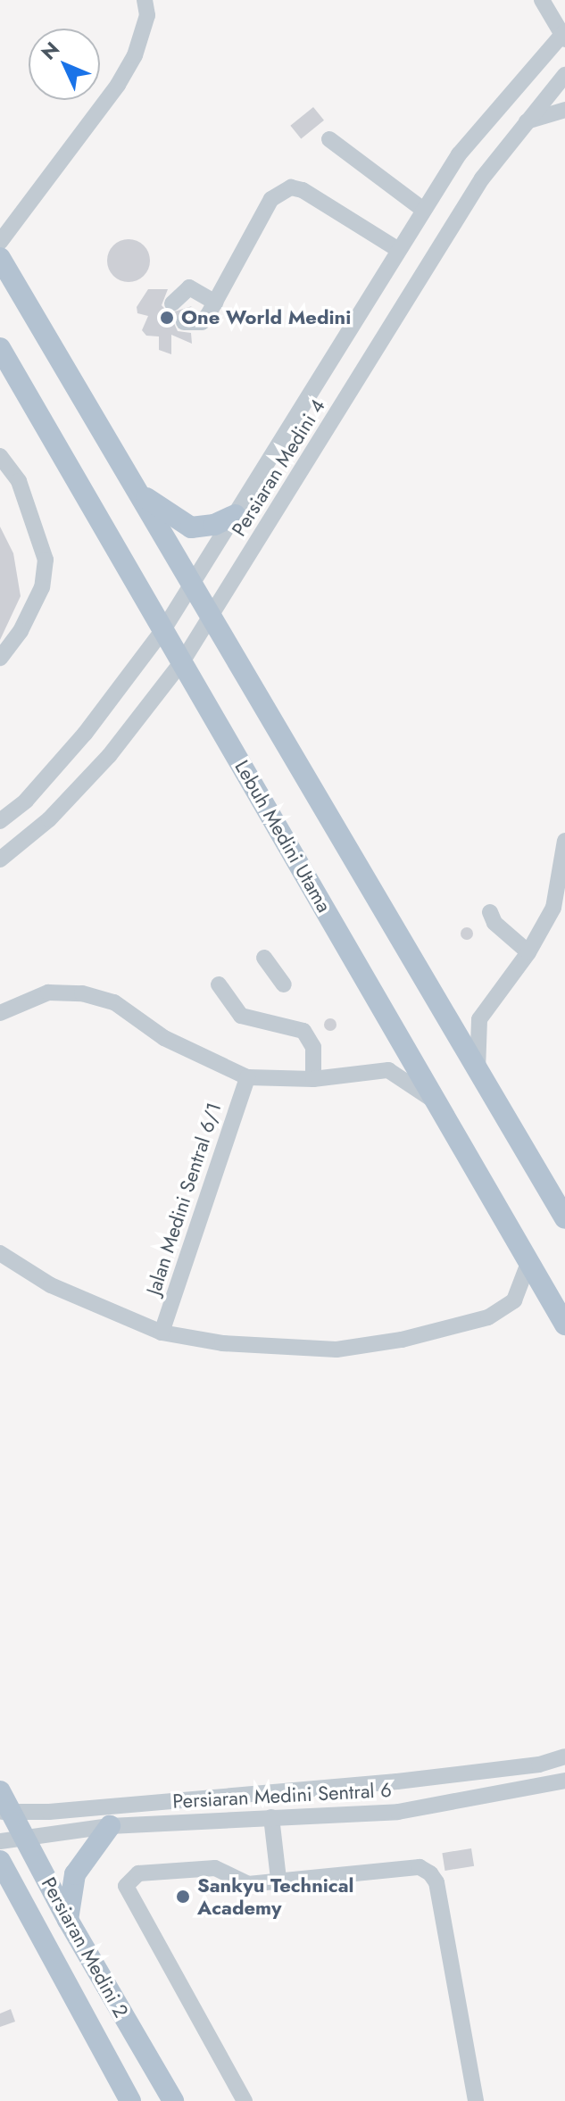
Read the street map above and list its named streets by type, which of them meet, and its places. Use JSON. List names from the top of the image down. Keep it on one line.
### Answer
{"streets":{"main road":["Lebuh Medini Utama","Persiaran Medini 2"],"street":["Persiaran Medini 4","Jalan Medini Sentral 6/1","Persiaran Medini Sentral 6"]},"crossings":[["Persiaran Medini 4","Lebuh Medini Utama"],["Persiaran Medini Sentral 6","Persiaran Medini 2"]],"places":["One World Medini","Sankyu Technical Academy"],"north":"top left"}
